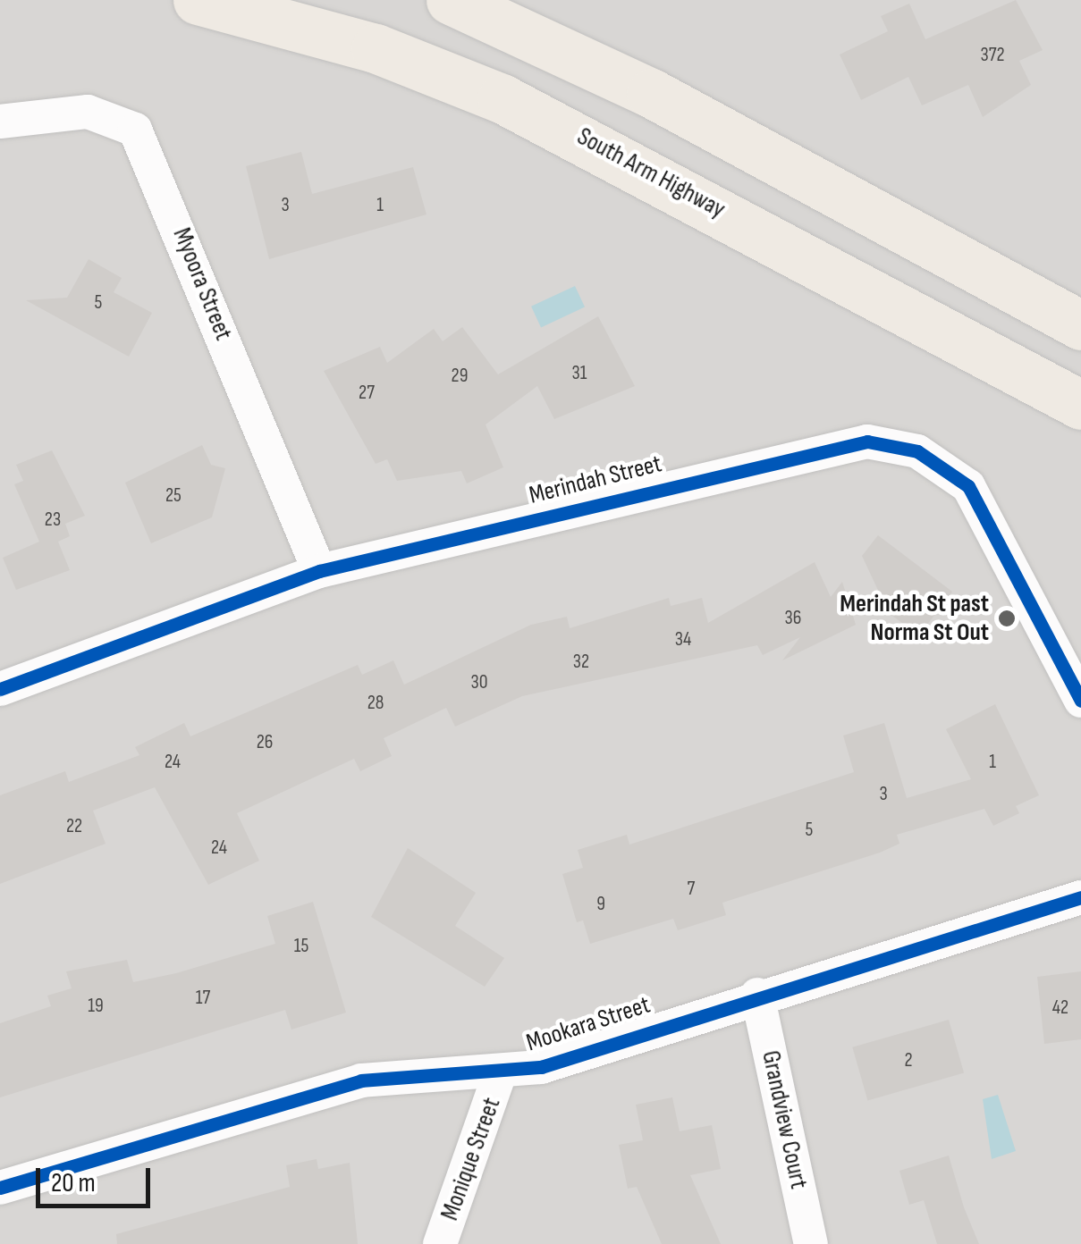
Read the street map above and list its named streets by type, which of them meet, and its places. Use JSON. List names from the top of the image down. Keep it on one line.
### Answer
{"streets":{"main road":["South Arm Highway"],"street":["Myoora Street","Merindah Street","Mookara Street","Grandview Court","Monique Street"]},"crossings":[["Myoora Street","Merindah Street"],["Mookara Street","Grandview Court"],["Mookara Street","Monique Street"]],"places":["Merindah St past Norma St Out"],"house_numbers":["372","3","1","5","31","29","27","25","23","36","34","32","30","28","26","24","1","3","22","5","24","7","9","15","17","19","42","2"],"scale_bar":"20 m"}
